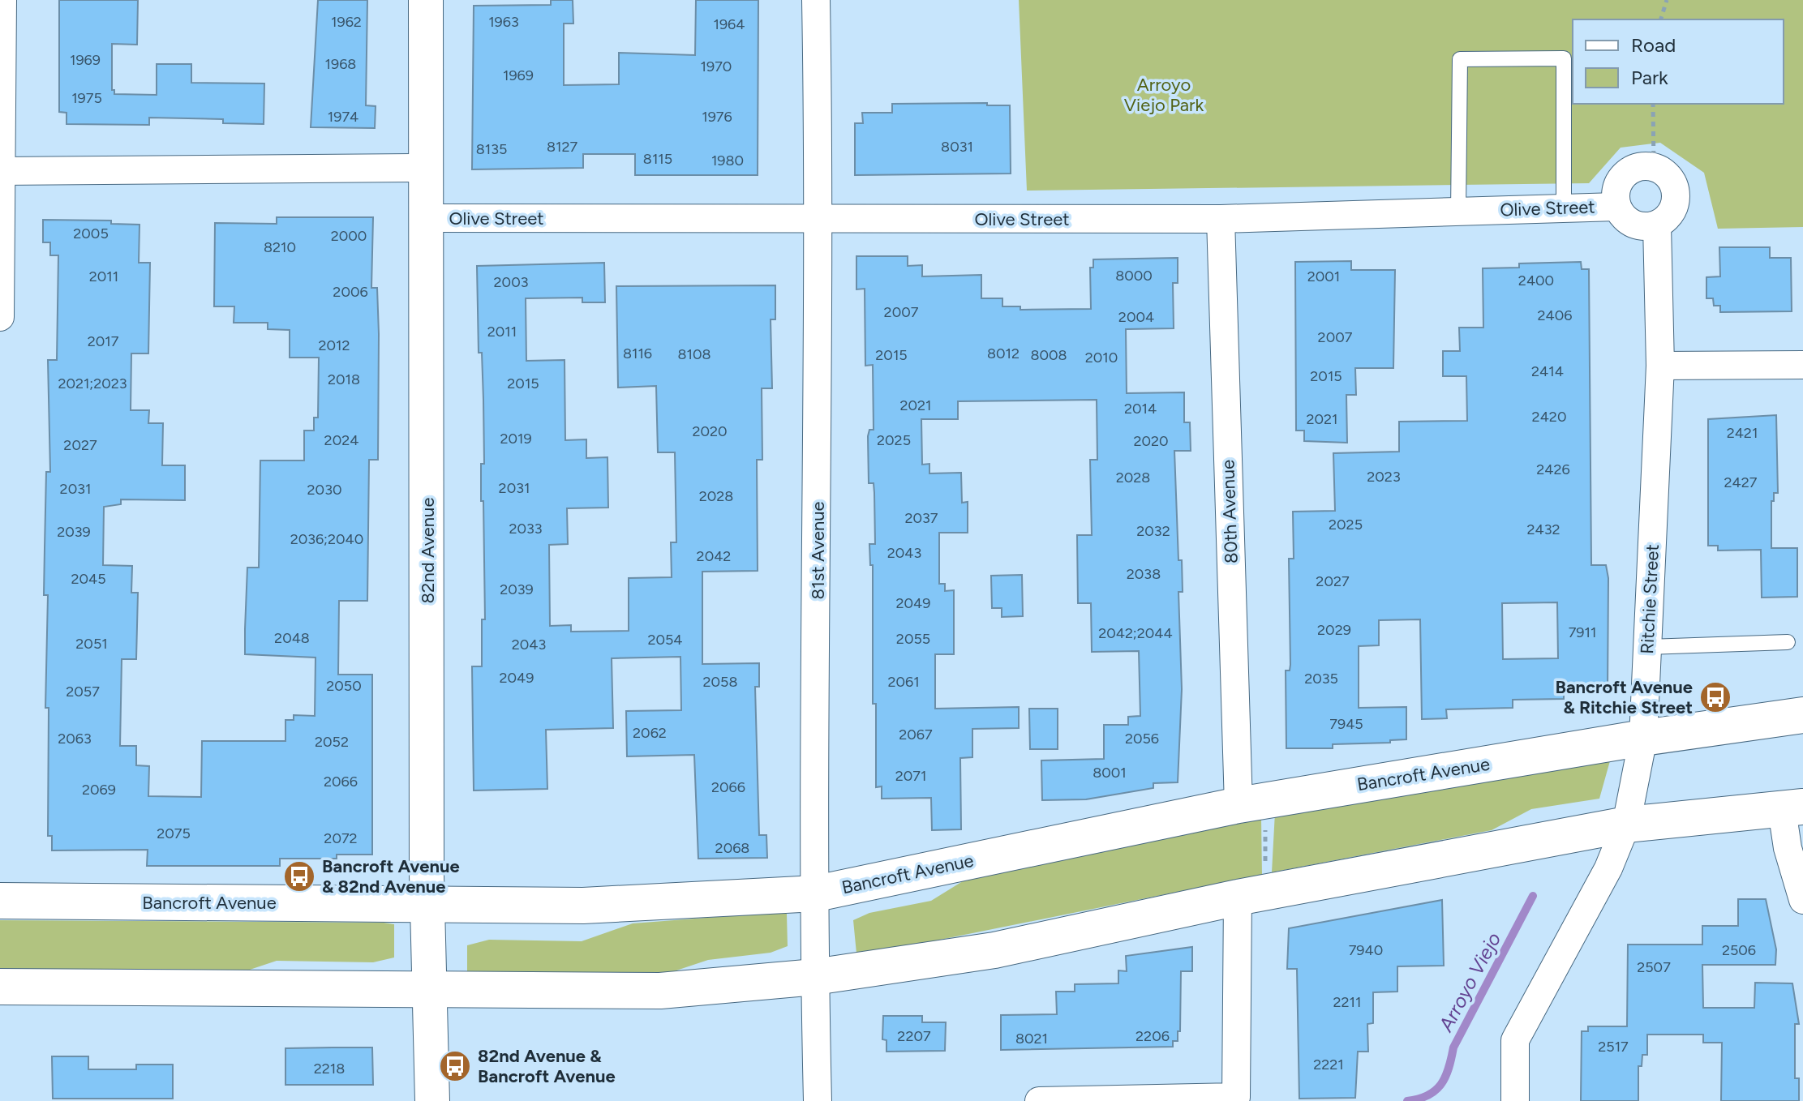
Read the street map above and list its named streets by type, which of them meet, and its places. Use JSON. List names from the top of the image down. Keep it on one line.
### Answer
{"streets":{"main road":["Bancroft Avenue"],"street":["Olive Street","80th Avenue","82nd Avenue","81st Avenue","Ritchie Street"]},"crossings":[["Olive Street","80th Avenue"],["Olive Street","82nd Avenue"],["Olive Street","81st Avenue"],["Olive Street","Ritchie Street"],["80th Avenue","Bancroft Avenue"],["82nd Avenue","Bancroft Avenue"],["81st Avenue","Bancroft Avenue"],["Ritchie Street","Bancroft Avenue"]],"water":["Arroyo Viejo"],"parks":["Arroyo Viejo Park"],"places":{"bus stop":["Bancroft Avenue & Ritchie Street","Bancroft Avenue & 82nd Avenue","82nd Avenue & Bancroft Avenue"]},"house_numbers":["1962","1963","1964","1969","1968","1970","1969","1975","1974","1976","8127","8031","8135","8115","1980","2005","2000","8210","8000","2011","2001","2400","2003","2006","2007","2406","2004","2011","2007","2017","2012","8116","8012","8108","2015","8008","2010","2414","2015","2018","2021;2023","2015","2021","2014","2420","2021","2020","2421","2019","2024","2025","2020","2027","2426","2023","2028","2427","2031","2031","2030","2028","2037","2025","2033","2432","2032","2039","2036;2040","2043","2042","2038","2045","2027","2039","2049","2029","7911","2042;2044","2048","2055","2054","2051","2043","2049","2035","2058","2061","2050","2057","7945","2062","2067","2063","2056","2052","8001","2071","2066","2066","2069","2075","2072","2068","7940","2506","2507","2211","2207","2206","8021","2517","2221","2218"],"legend":["Road","Park"]}
